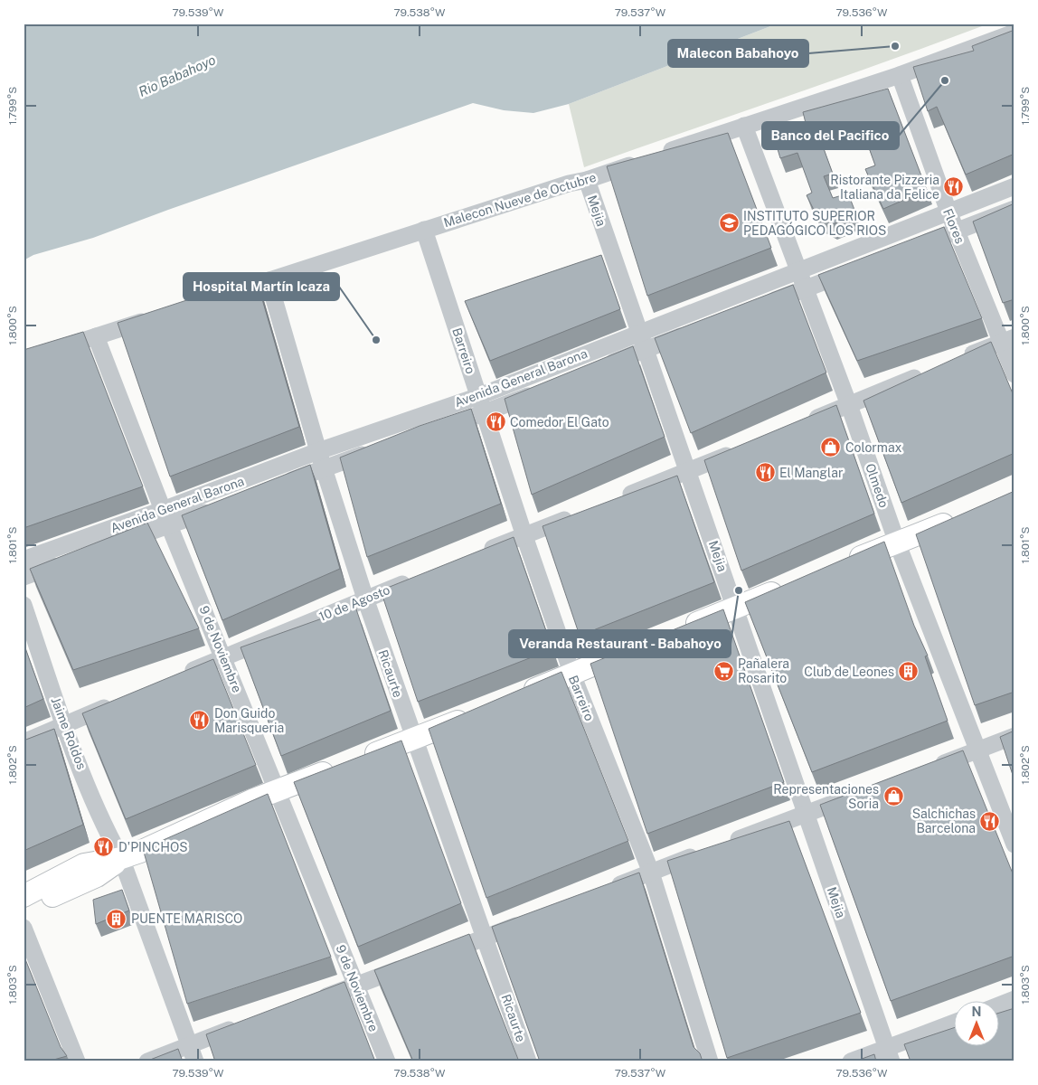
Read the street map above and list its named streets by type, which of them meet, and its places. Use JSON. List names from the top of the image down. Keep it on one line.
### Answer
{"streets":{"street":["Malecon Nueve de Octubre","Mejia","Flores","Barreiro","Avenida General Barona","Olmedo","10 de Agosto","9 de Noviembre","Ricaurte","Jaime Roldos"]},"crossings":[["Malecon Nueve de Octubre","Mejia"],["Malecon Nueve de Octubre","Flores"],["Malecon Nueve de Octubre","Barreiro"],["Malecon Nueve de Octubre","Olmedo"],["Malecon Nueve de Octubre","Ricaurte"],["Mejia","Avenida General Barona"],["Flores","Avenida General Barona"],["Barreiro","Avenida General Barona"],["Avenida General Barona","Olmedo"],["Avenida General Barona","9 de Noviembre"],["Avenida General Barona","Ricaurte"],["10 de Agosto","9 de Noviembre"],["10 de Agosto","Ricaurte"]],"water":["Rio Babahoyo"],"places":{"other":["Malecon Babahoyo","Banco del Pacifico","Hospital Martín Icaza","Veranda Restaurant - Babahoyo"],"restaurant":["Ristorante Pizzeria Italiana da Felice","Comedor El Gato","El Manglar","Don Guido Marisqueria","Salchichas Barcelona","D'PINCHOS"],"school or university":["INSTITUTO SUPERIOR PEDAGÓGICO LOS RIOS"],"shop":["Colormax","Representaciones Soria"],"supermarket":["Pañalera Rosarito"],"building":["Club de Leones","PUENTE MARISCO"]},"north":"top","coordinates":["79.539°W","79.538°W","79.537°W","79.536°W","1.799°S","1.800°S","1.801°S","1.802°S","1.803°S"]}
